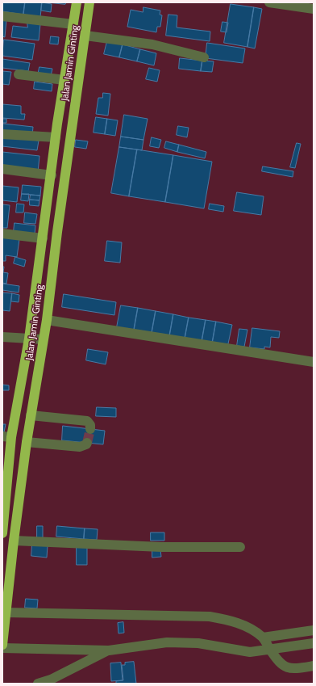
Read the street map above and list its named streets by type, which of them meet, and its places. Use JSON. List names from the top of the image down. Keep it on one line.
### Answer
{"streets":{"highway":["Jalan Jamin Ginting"]}}
